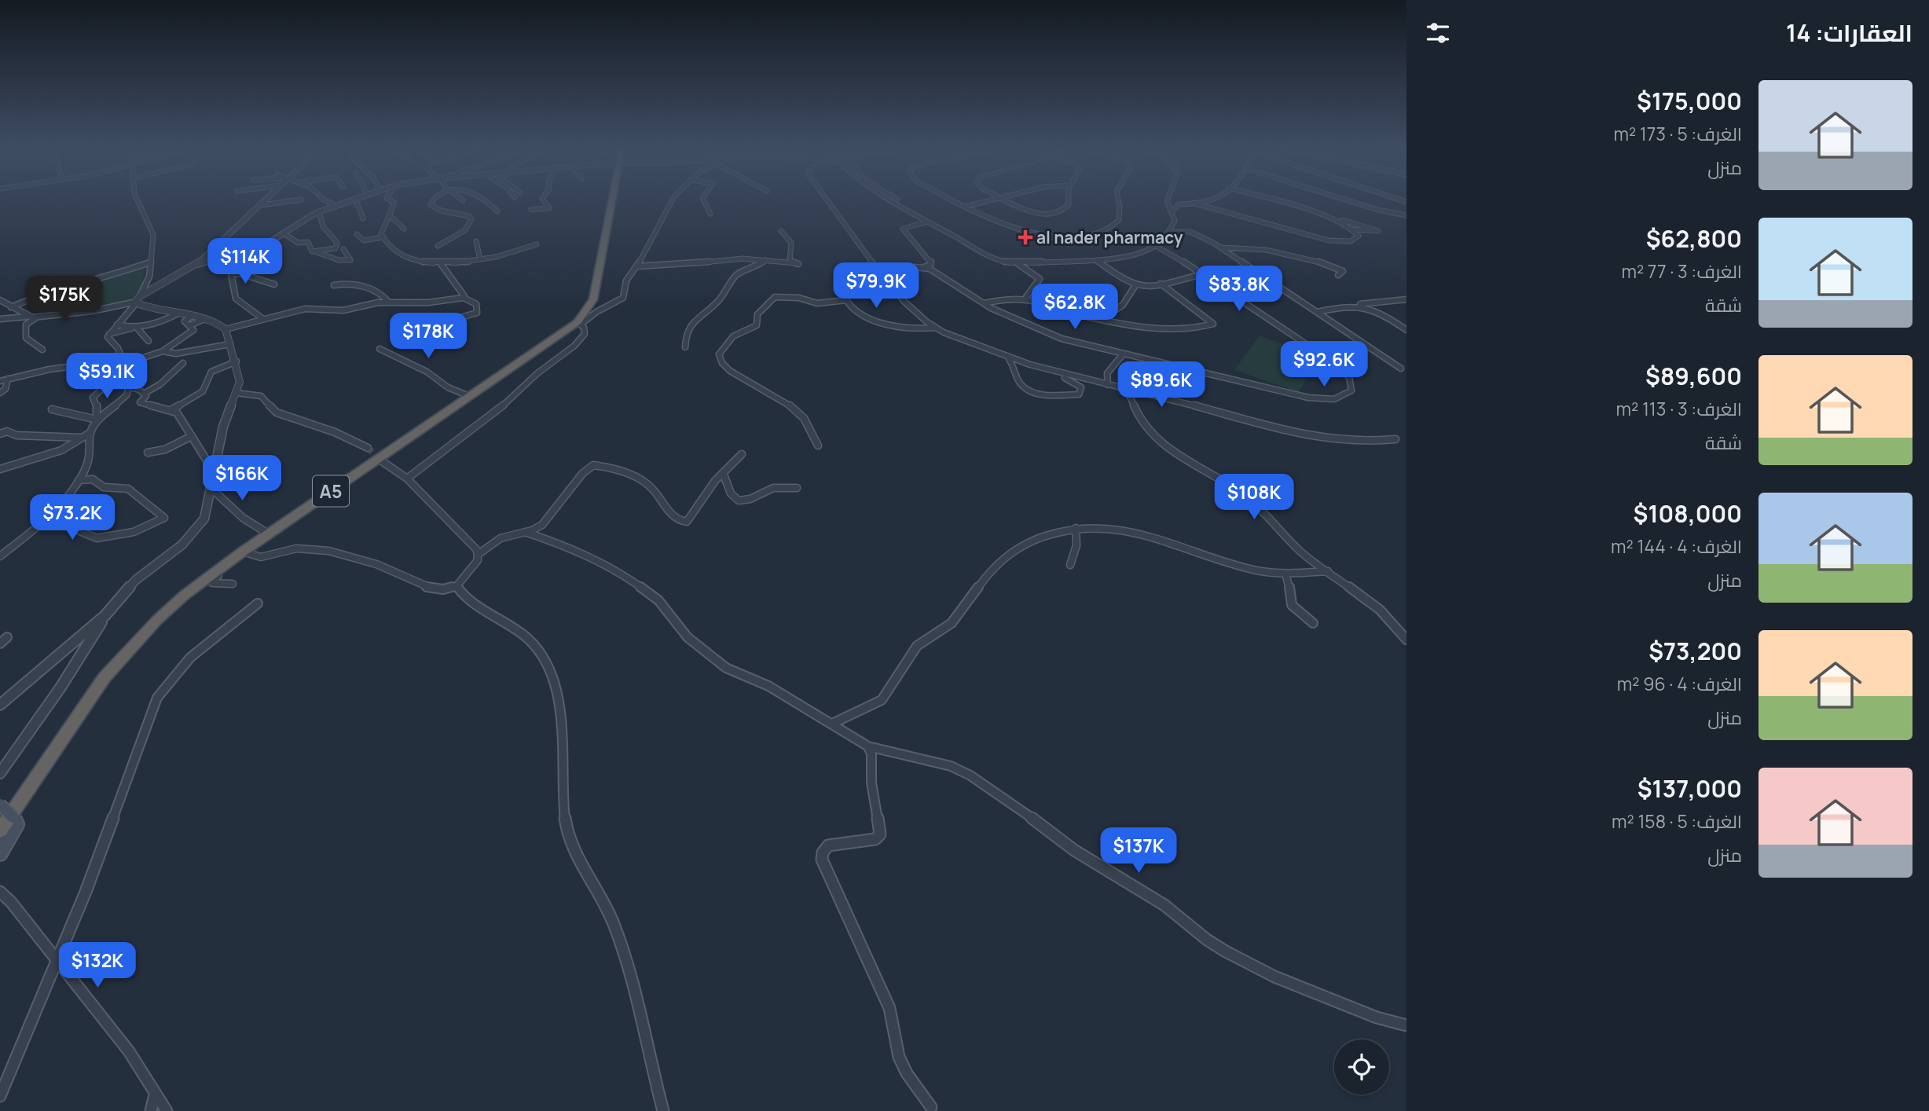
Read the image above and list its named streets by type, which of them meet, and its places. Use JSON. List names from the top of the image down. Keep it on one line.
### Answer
{"streets":{"highway":["A5"]},"places":{"health":["al nader pharmacy"]},"page":{"heading":"العقارات: 14","list":[{"name":"$175,000","note":"الغرف: 5 · 173 m² · منزل"},{"name":"$62,800","note":"الغرف: 3 · 77 m² · شقة"},{"name":"$89,600","note":"الغرف: 3 · 113 m² · شقة"},{"name":"$108,000","note":"الغرف: 4 · 144 m² · منزل"},{"name":"$73,200","note":"الغرف: 4 · 96 m² · منزل"},{"name":"$137,000","note":"الغرف: 5 · 158 m² · منزل"}],"price":["$114K","$79.9K","$83.8K","$175K","$62.8K","$178K","$92.6K","$59.1K","$89.6K","$166K","$108K","$73.2K","$137K","$132K"]}}
